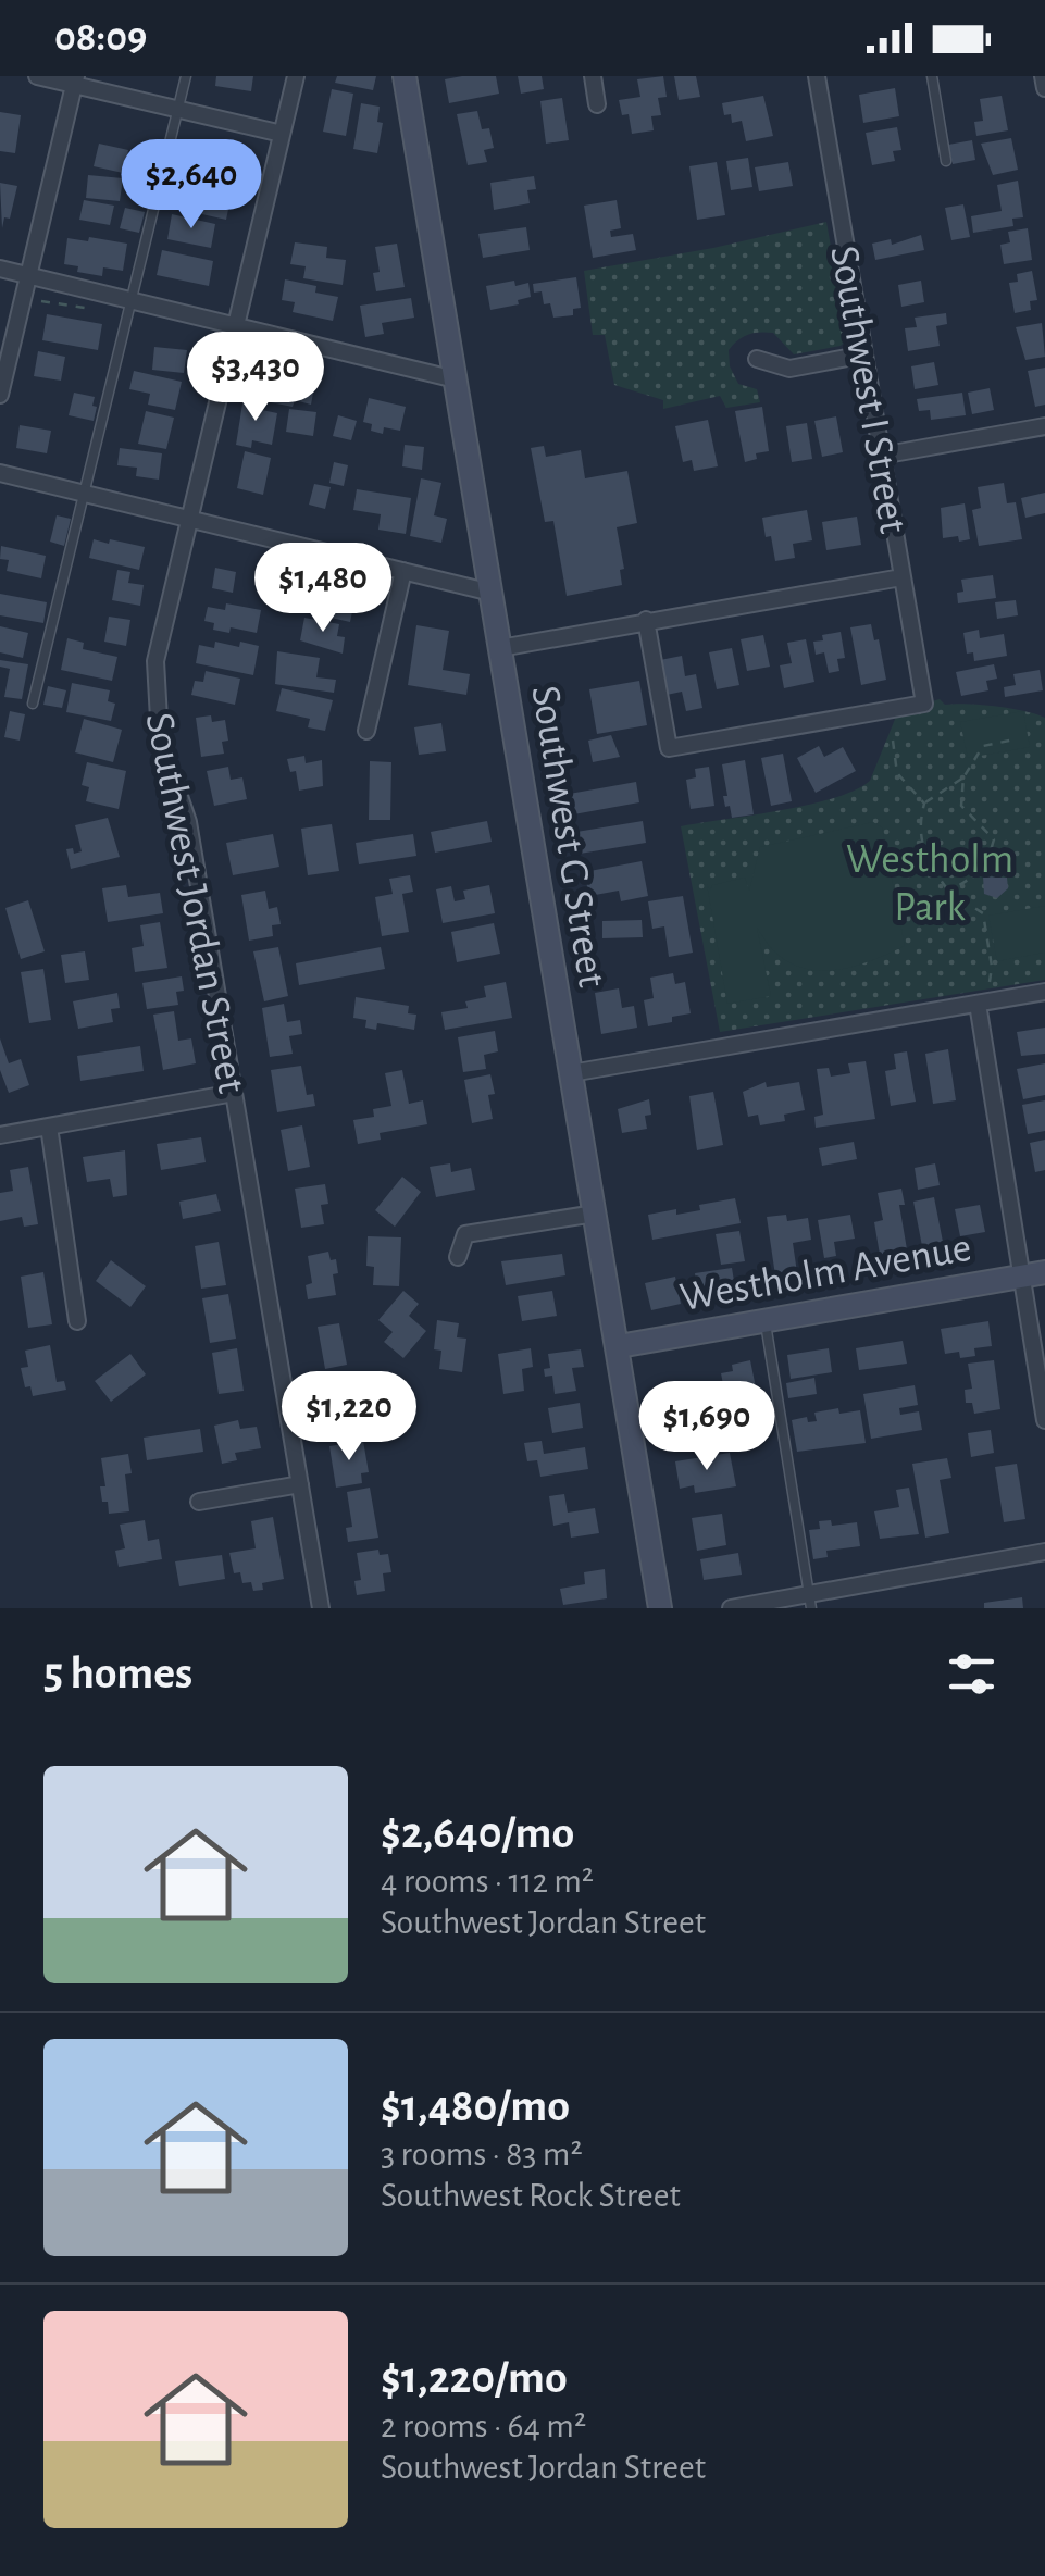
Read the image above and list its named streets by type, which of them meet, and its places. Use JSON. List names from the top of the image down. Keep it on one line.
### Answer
{"streets":{"main road":["Southwest G Street","Westholm Avenue"],"street":["Southwest I Street","Southwest Jordan Street"]},"crossings":[["Southwest G Street","Westholm Avenue"]],"parks":["Westholm Park"],"page":{"status":"08:09","price":["$2,640","$3,430","$1,480","$1,220","$1,690"],"heading":"5 homes","list":[{"name":"$2,640/mo","note":"4 rooms · 112 m² · Southwest Jordan Street"},{"name":"$1,480/mo","note":"3 rooms · 83 m² · Southwest Rock Street"},{"name":"$1,220/mo","note":"2 rooms · 64 m² · Southwest Jordan Street"}]}}
